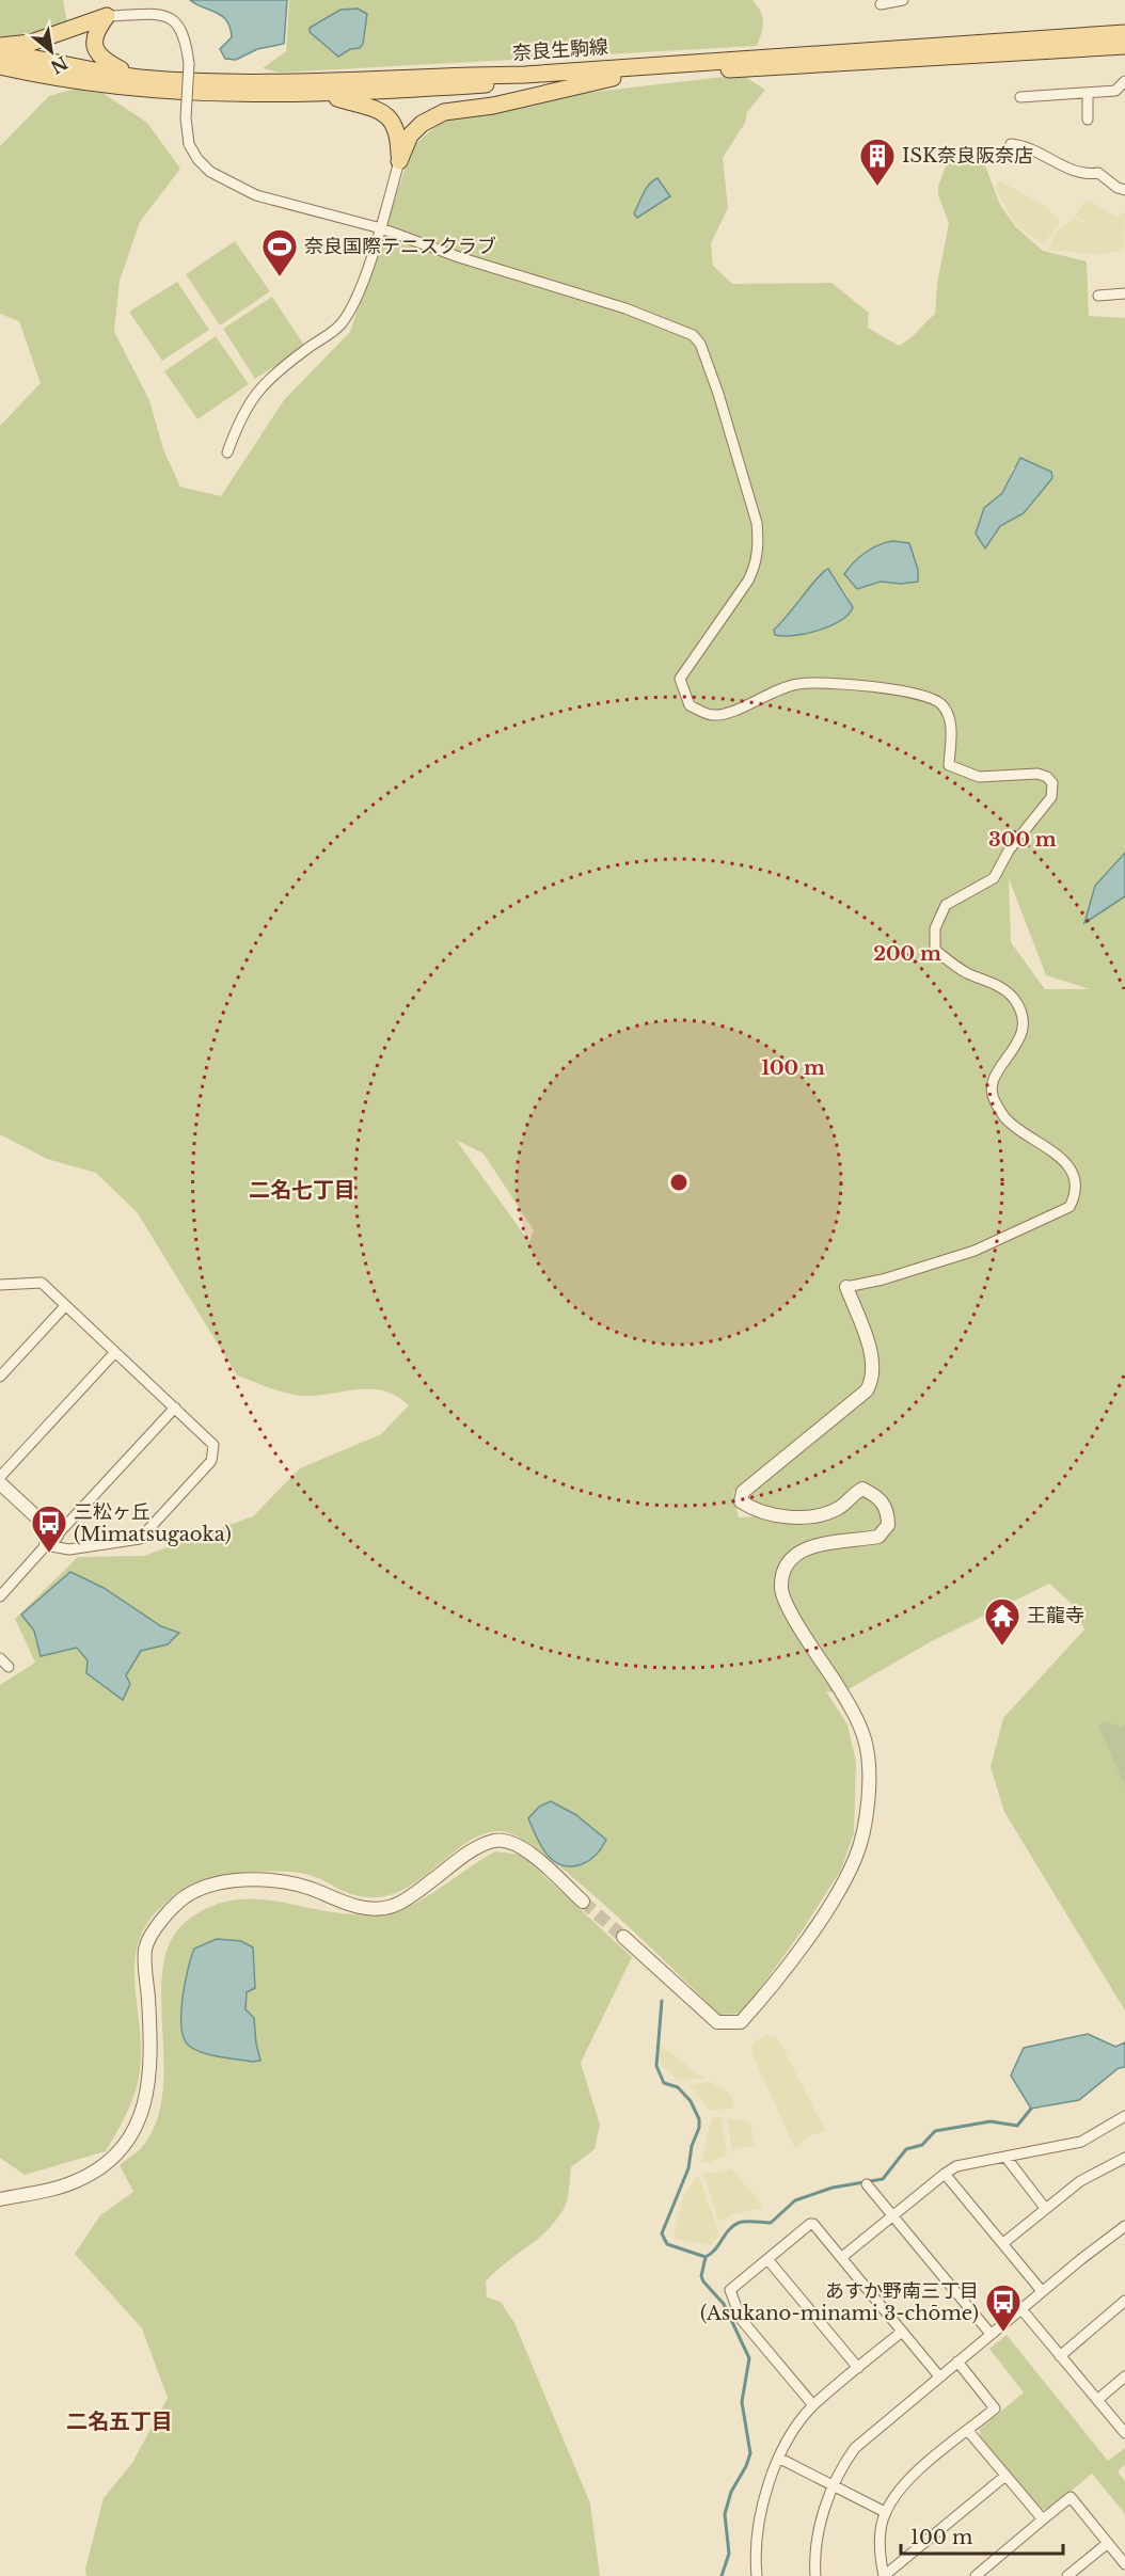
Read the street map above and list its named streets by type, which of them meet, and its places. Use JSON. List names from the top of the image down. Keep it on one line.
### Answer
{"streets":{"main road":["奈良生駒線"]},"districts":["二名七丁目","二名五丁目"],"places":{"building":["ISK奈良阪奈店"],"sports":["奈良国際テニスクラブ"],"bus stop":["三松ヶ丘 (Mimatsugaoka)","あすか野南三丁目 (Asukano-minami 3-chōme)"],"temple":["王龍寺"]},"scale_bar":"100 m","north":"bottom right","rings":["300 m","200 m","100 m"]}
